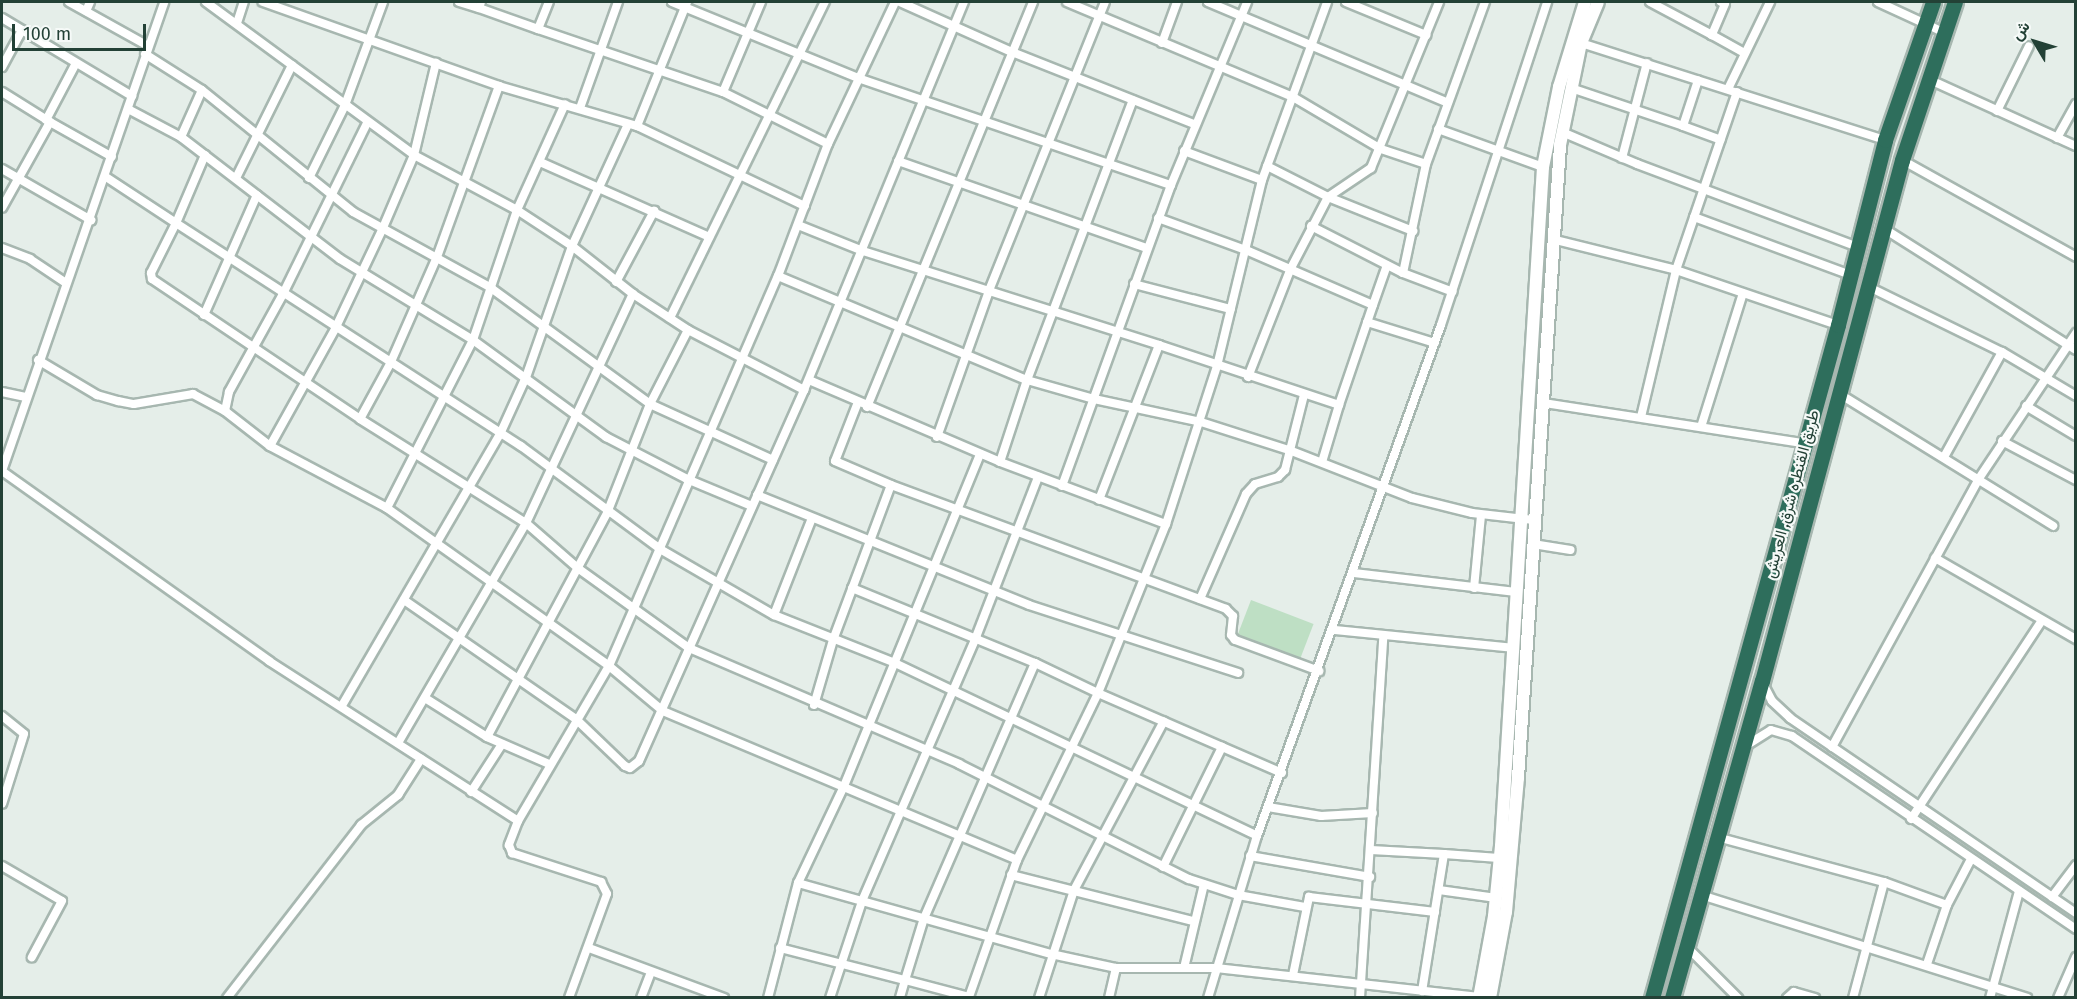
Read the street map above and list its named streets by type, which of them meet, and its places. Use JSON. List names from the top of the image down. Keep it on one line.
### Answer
{"streets":{"highway":["طريق القنطره شرق, العريش"]},"scale_bar":"100 m","north":"top left"}
